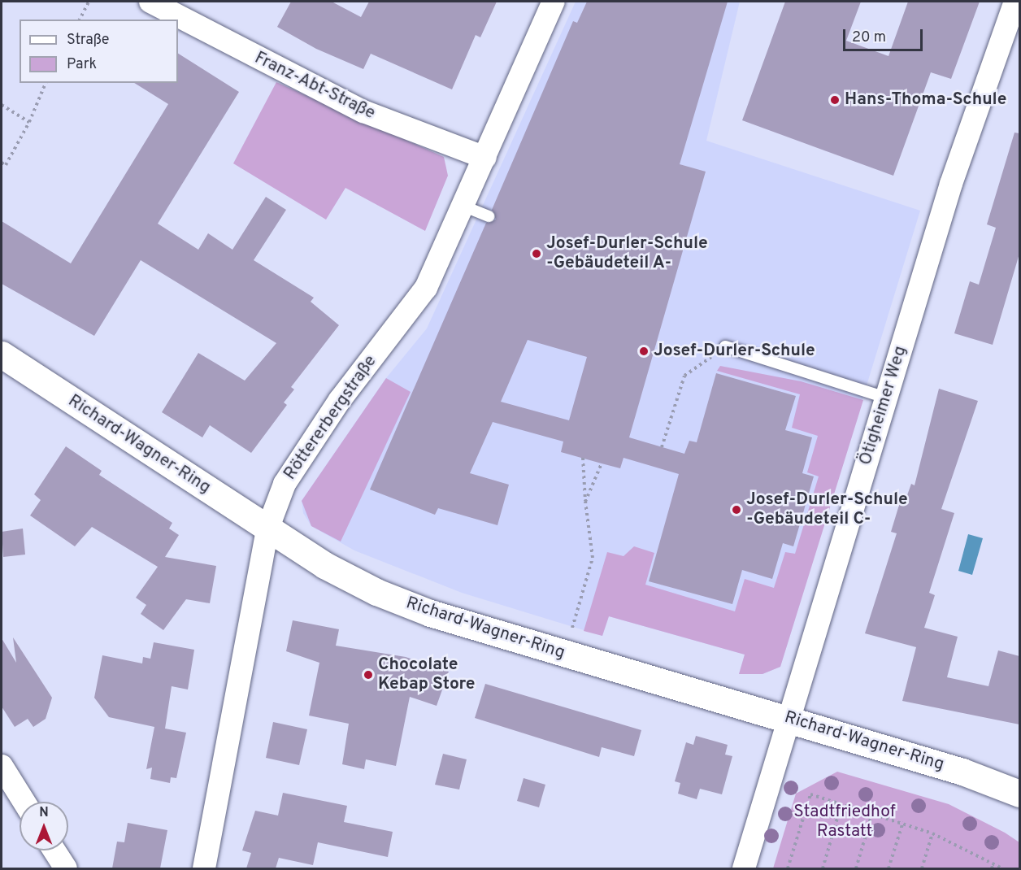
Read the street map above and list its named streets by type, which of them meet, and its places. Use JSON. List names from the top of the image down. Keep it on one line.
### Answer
{"streets":{"street":["Franz-Abt-Straße","Ötigheimer Weg","Röttererbergstraße","Richard-Wagner-Ring"]},"crossings":[["Franz-Abt-Straße","Röttererbergstraße"],["Ötigheimer Weg","Richard-Wagner-Ring"],["Röttererbergstraße","Richard-Wagner-Ring"]],"parks":["Stadtfriedhof Rastatt"],"places":["Hans-Thoma-Schule","Josef-Durler-Schule -Gebäudeteil A-","Josef-Durler-Schule","Josef-Durler-Schule -Gebäudeteil C-","Chocolate Kebap Store"],"legend":["Straße","Park"],"scale_bar":"20 m","north":"top"}
